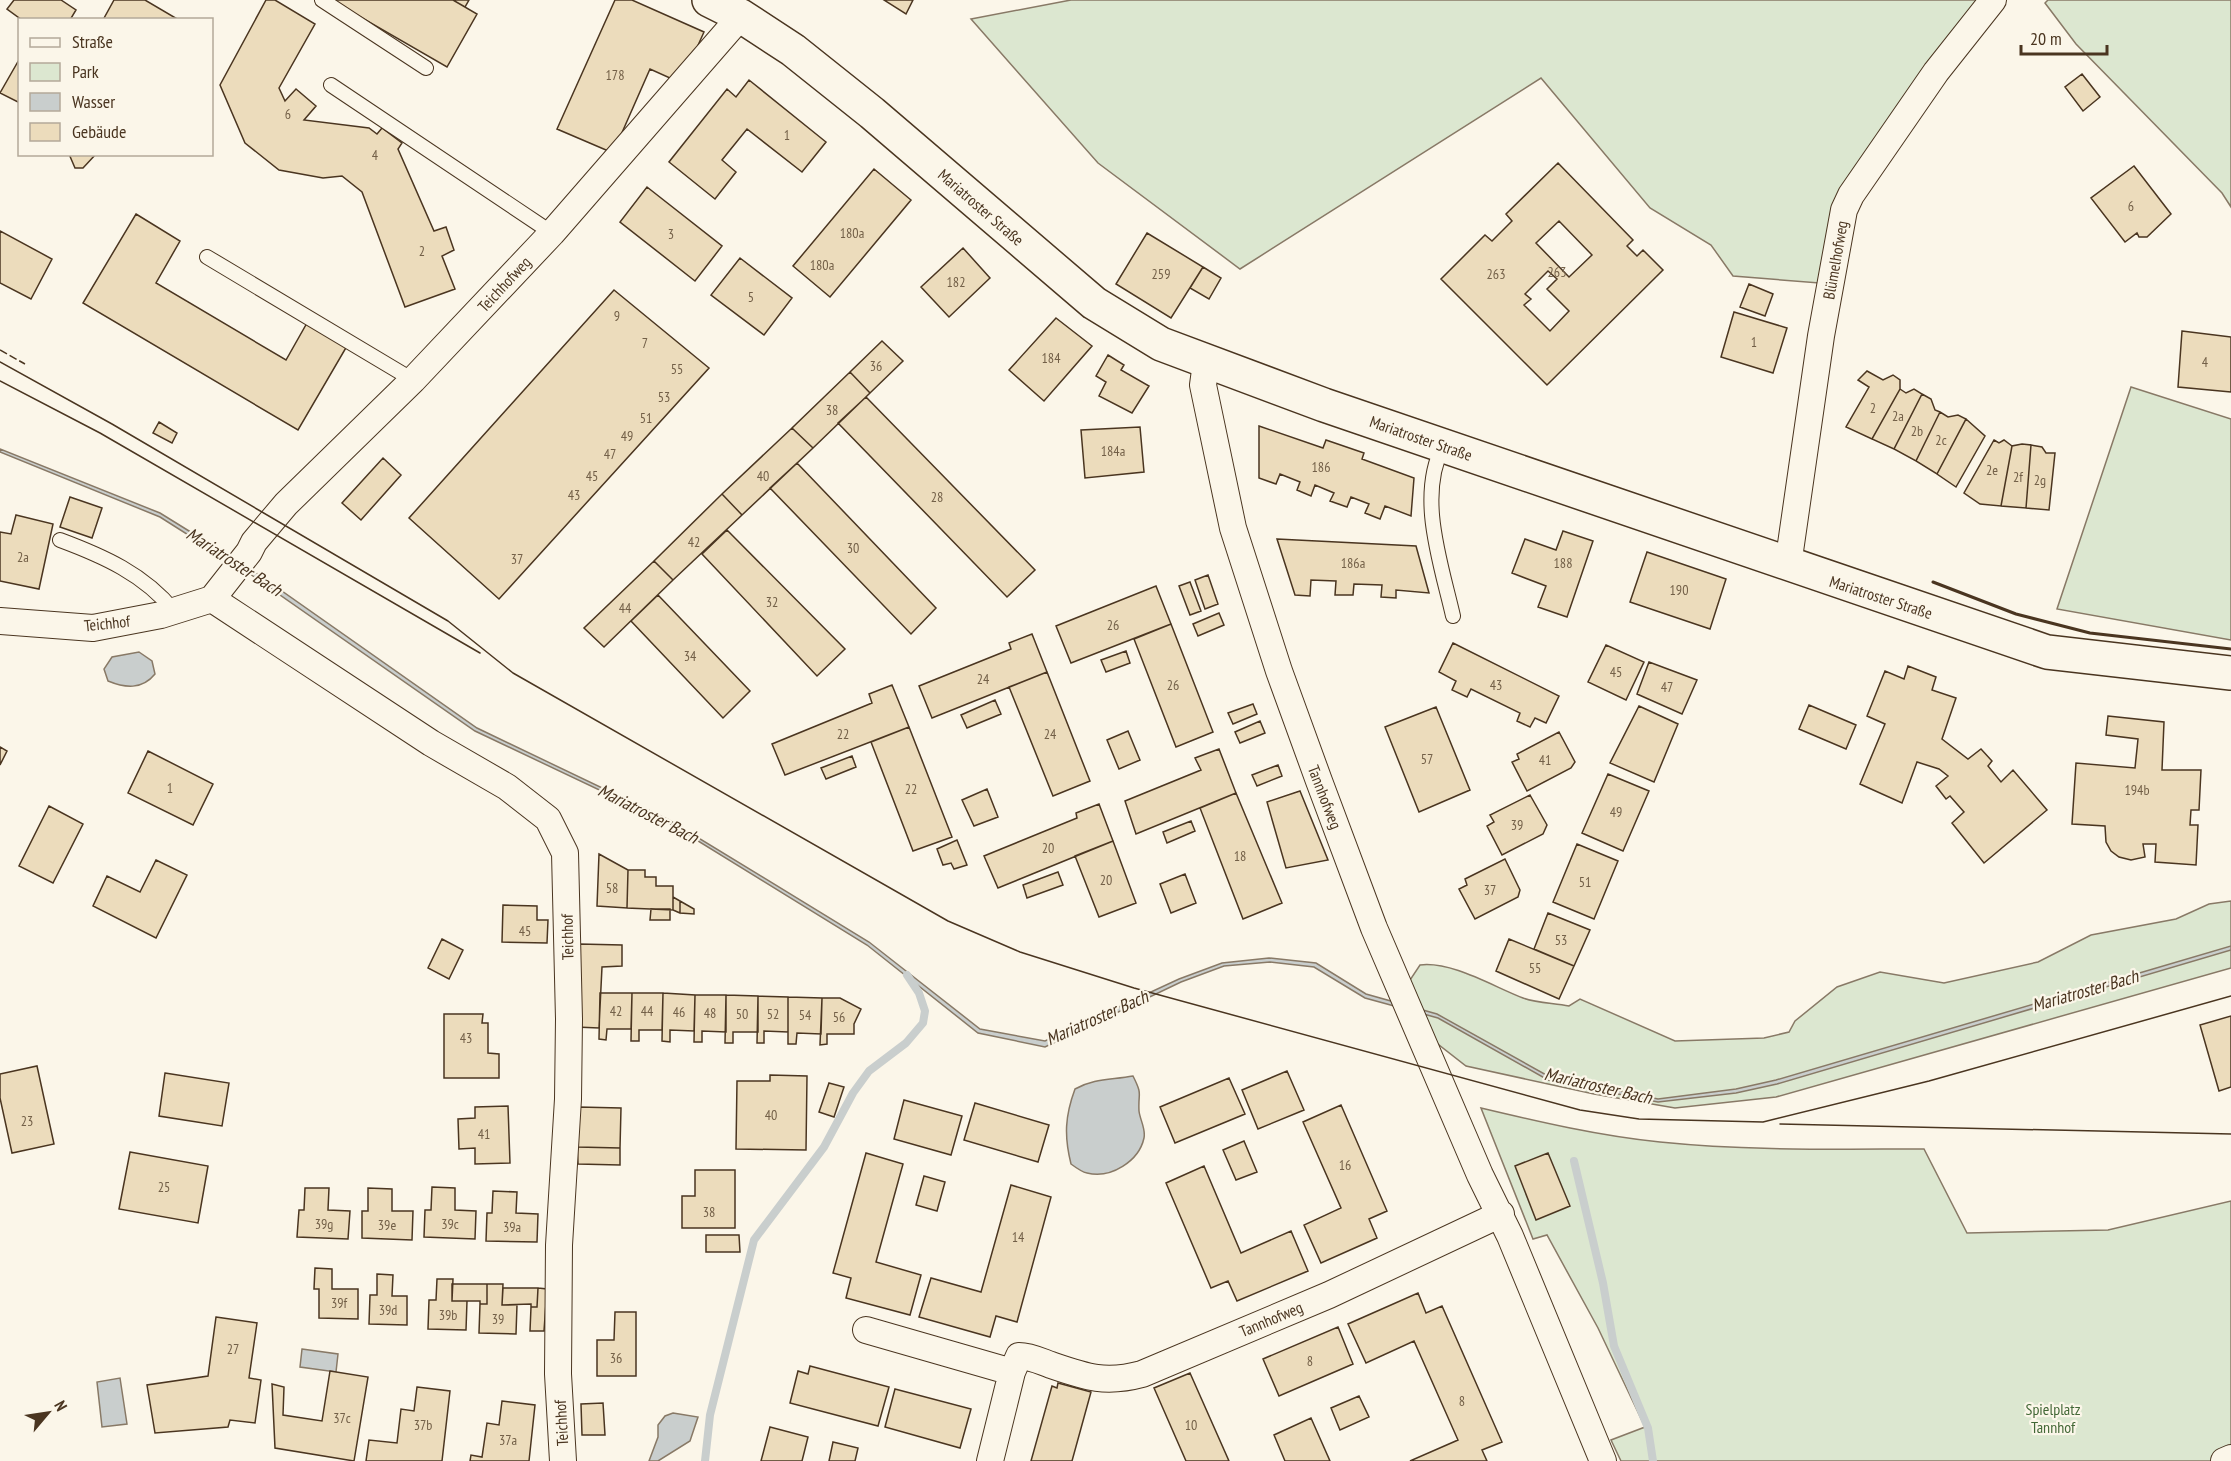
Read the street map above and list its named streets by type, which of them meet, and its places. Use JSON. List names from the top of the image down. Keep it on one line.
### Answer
{"streets":{"main road":["Mariatroster Straße"],"street":["Blümelhofweg","Teichhofweg","Teichhof","Tannhofweg"]},"crossings":[["Mariatroster Straße","Blümelhofweg"],["Mariatroster Straße","Teichhofweg"],["Mariatroster Straße","Tannhofweg"],["Teichhofweg","Teichhof"]],"water":["Mariatroster Bach"],"parks":["Spielplatz Tannhof"],"house_numbers":["178","6","1","4","6","180a","3","2","180a","263","259","263","182","5","9","1","7","184","4","36","55","53","2","38","2a","51","2b","49","2c","184a","47","186","2e","45","40","2f","2g","43","28","42","30","2a","37","186a","188","190","32","44","26","34","45","24","26","43","47","22","24","57","41","1","22","194b","49","39","20","18","20","51","58","37","45","53","55","42","44","46","48","50","52","54","56","43","40","23","41","16","25","38","39g","39c","39e","39a","14","39f","39d","39b","39","27","36","8","8","37c","37b","10","37a"],"legend":["Straße","Park","Wasser","Gebäude"],"scale_bar":"20 m","north":"top right"}
